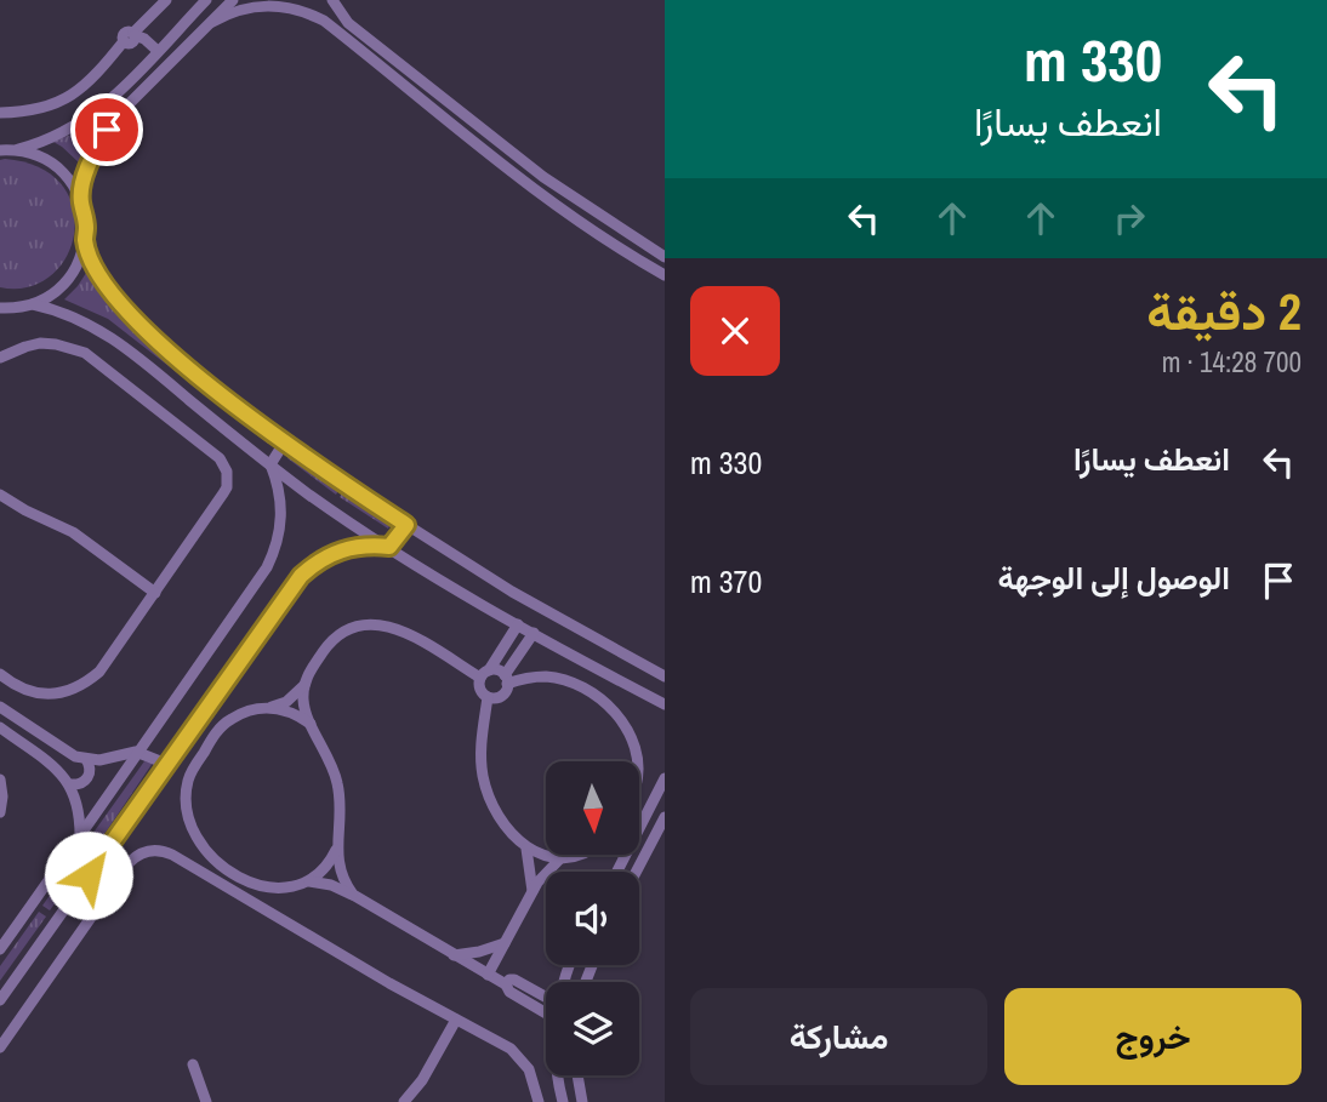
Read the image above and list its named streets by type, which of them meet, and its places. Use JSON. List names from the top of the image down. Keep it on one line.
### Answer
{"north":"bottom","page":{"turn":["330 m","انعطف يسارًا"],"heading":["2 دقيقة","700 m · 14:28"],"list":[{"name":"انعطف يسارًا","value":"330 m"},{"name":"الوصول إلى الوجهة","value":"370 m"}],"buttons":["خروج","مشاركة"]}}
